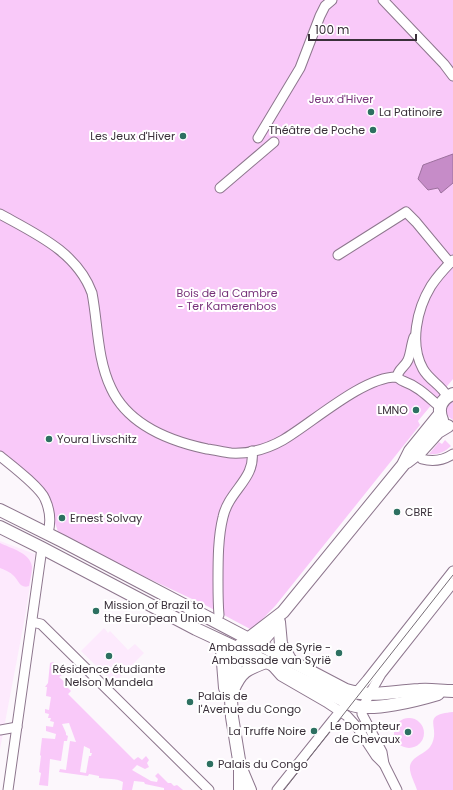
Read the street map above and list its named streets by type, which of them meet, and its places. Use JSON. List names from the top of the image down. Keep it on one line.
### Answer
{"parks":["Jeux d'Hiver","Bois de la Cambre - Ter Kamerenbos"],"places":["La Patinoire","Théâtre de Poche","Les Jeux d'Hiver","LMNO","Youra Livschitz","CBRE","Ernest Solvay","Mission of Brazil to the European Union","Ambassade de Syrie - Ambassade van Syrië","Résidence étudiante Nelson Mandela","Palais de l'Avenue du Congo","La Truffe Noire","Le Dompteur de Chevaux","Palais du Congo"],"scale_bar":"100 m"}
